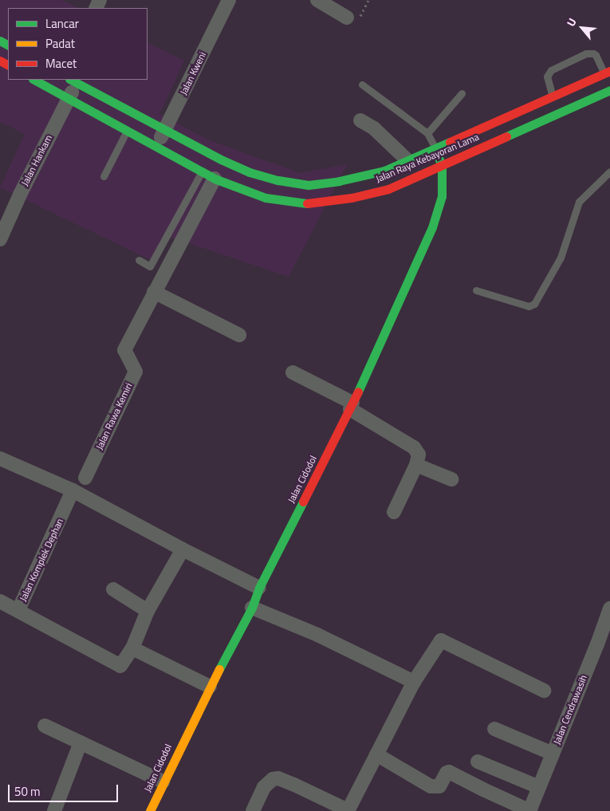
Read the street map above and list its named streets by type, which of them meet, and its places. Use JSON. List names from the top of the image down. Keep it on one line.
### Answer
{"streets":{"main road":["Jalan Raya Kebayoran Lama","Jalan Cidodol"],"street":["Jalan Kweni","Jalan Hankam","Jalan Rawa Kemiri","Jalan Komplek Dephan","Jalan Cendrawasih"]},"crossings":[["Jalan Kweni","Jalan Raya Kebayoran Lama"],["Jalan Raya Kebayoran Lama","Jalan Hankam"],["Jalan Raya Kebayoran Lama","Jalan Rawa Kemiri"],["Jalan Raya Kebayoran Lama","Jalan Cidodol"]],"legend":["Lancar","Padat","Macet"],"scale_bar":"50 m","north":"top left"}
